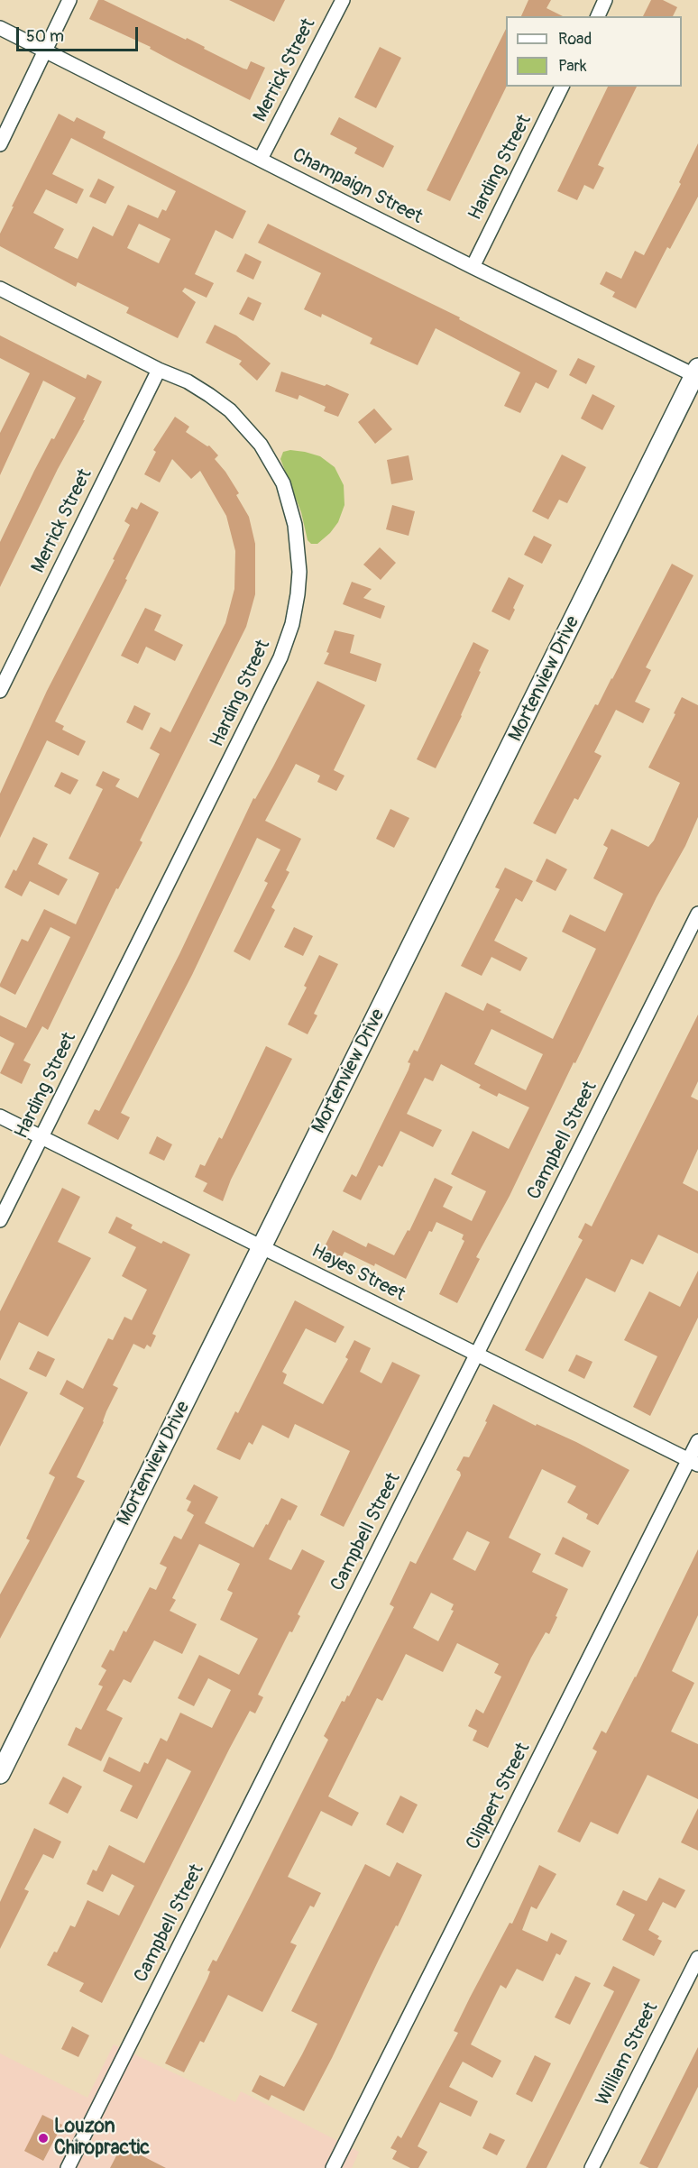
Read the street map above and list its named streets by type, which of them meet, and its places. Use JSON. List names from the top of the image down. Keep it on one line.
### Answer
{"streets":{"street":["Merrick Street","Harding Street","Champaign Street","Mortenview Drive","Campbell Street","Hayes Street","Clippert Street","William Street"]},"crossings":[["Merrick Street","Harding Street"],["Merrick Street","Champaign Street"],["Harding Street","Champaign Street"],["Harding Street","Hayes Street"],["Champaign Street","Mortenview Drive"],["Mortenview Drive","Hayes Street"],["Campbell Street","Hayes Street"],["Hayes Street","Clippert Street"]],"places":["Louzon Chiropractic"],"legend":["Road","Park"],"scale_bar":"50 m"}
